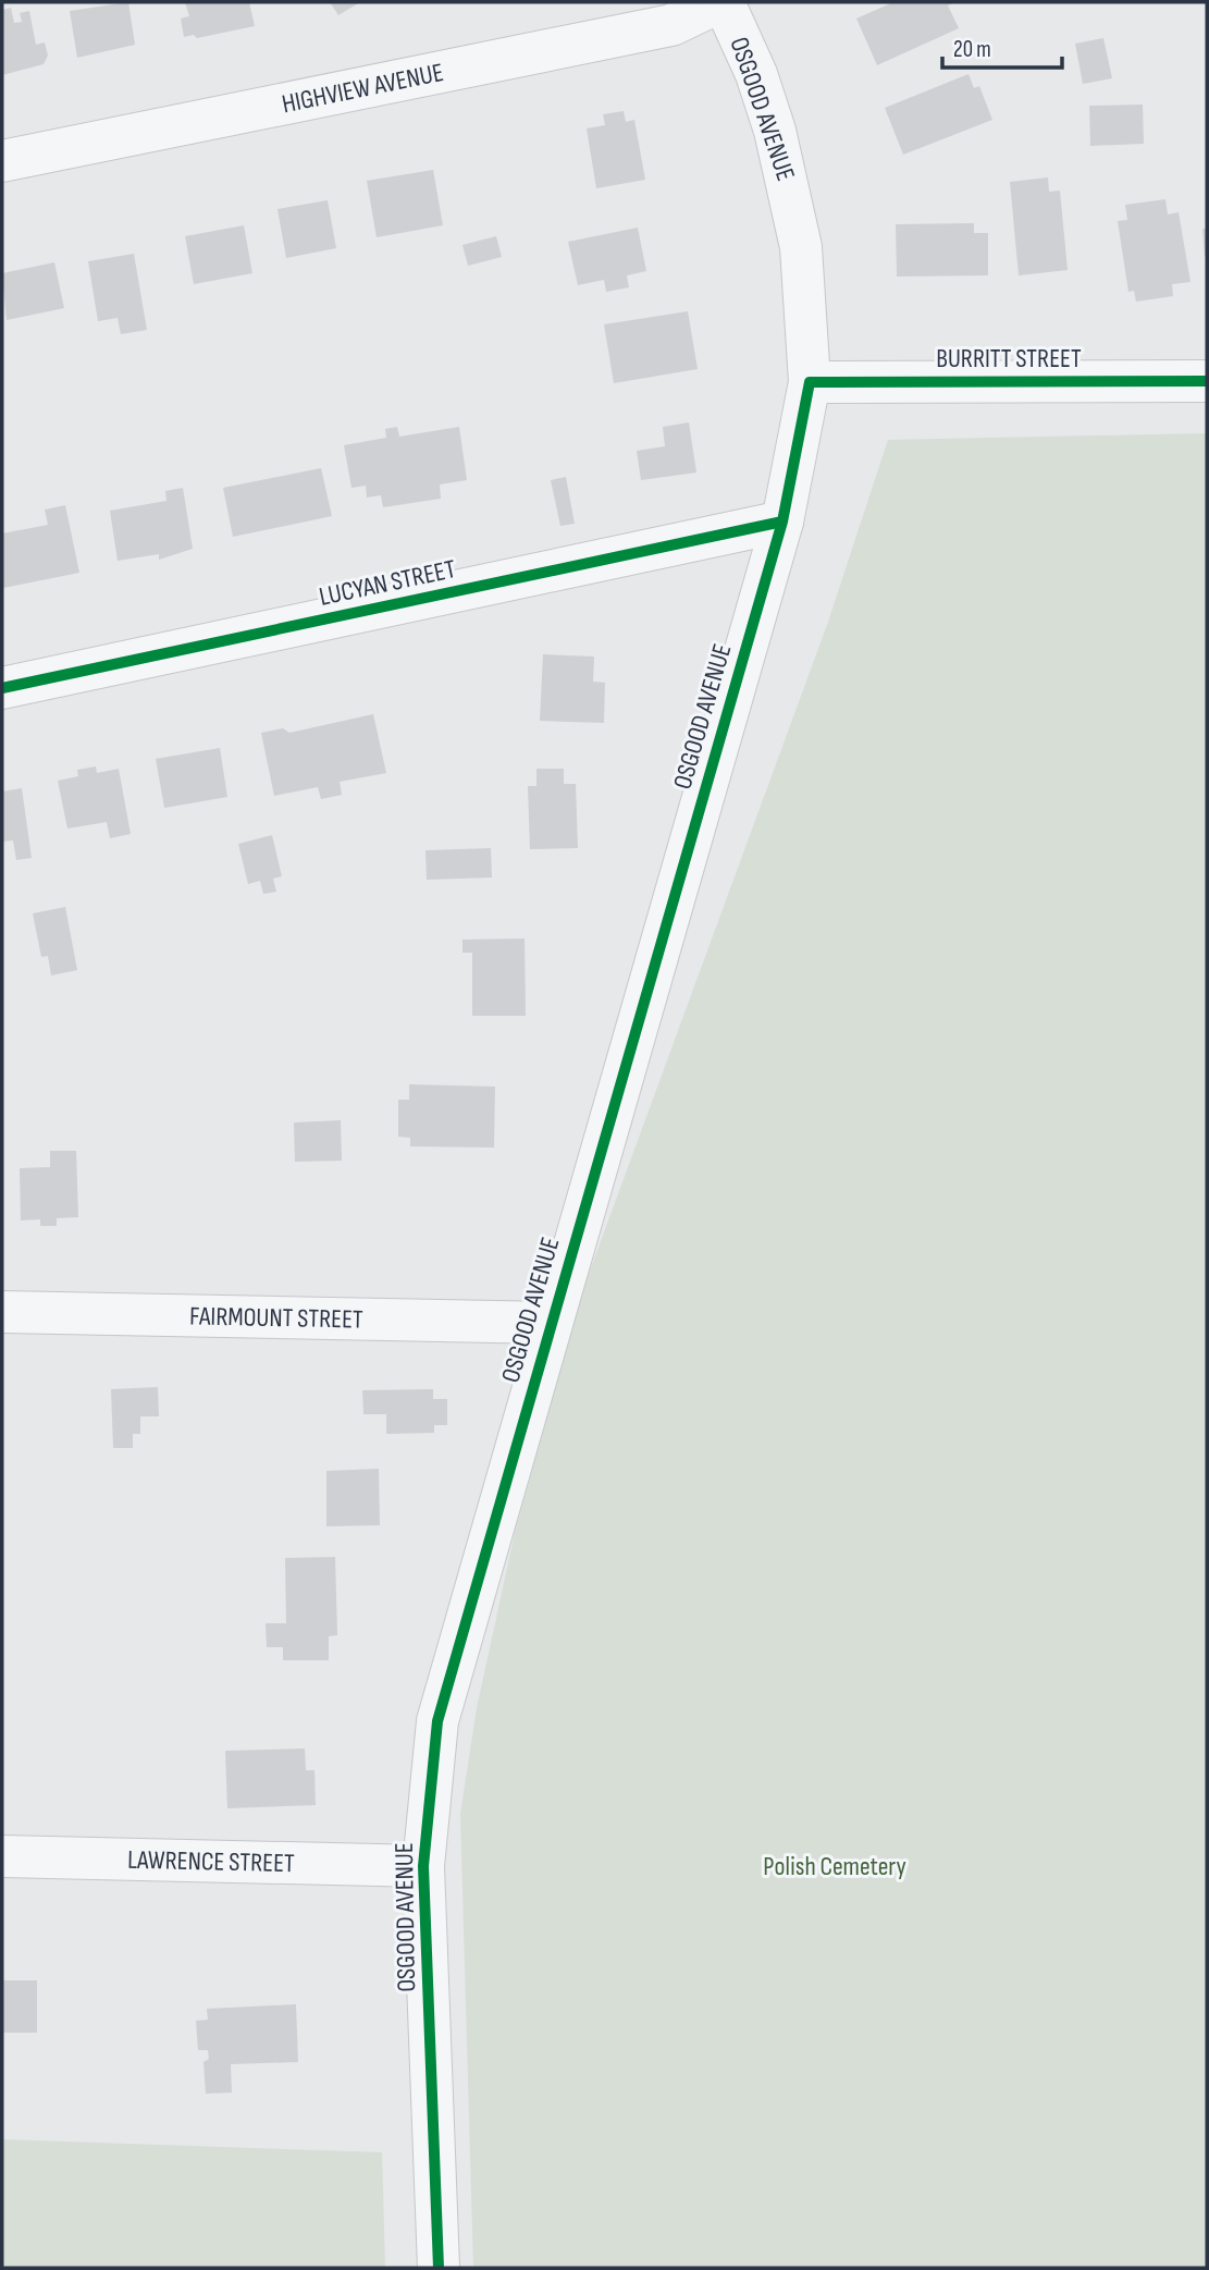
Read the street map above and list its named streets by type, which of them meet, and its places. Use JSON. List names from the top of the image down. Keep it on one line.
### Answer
{"streets":{"street":["HIGHVIEW AVENUE","OSGOOD AVENUE","BURRITT STREET","LUCYAN STREET","FAIRMOUNT STREET","LAWRENCE STREET"]},"crossings":[["HIGHVIEW AVENUE","OSGOOD AVENUE"],["OSGOOD AVENUE","BURRITT STREET"],["OSGOOD AVENUE","LUCYAN STREET"],["OSGOOD AVENUE","FAIRMOUNT STREET"],["OSGOOD AVENUE","LAWRENCE STREET"]],"parks":["Polish Cemetery"],"scale_bar":"20 m"}
